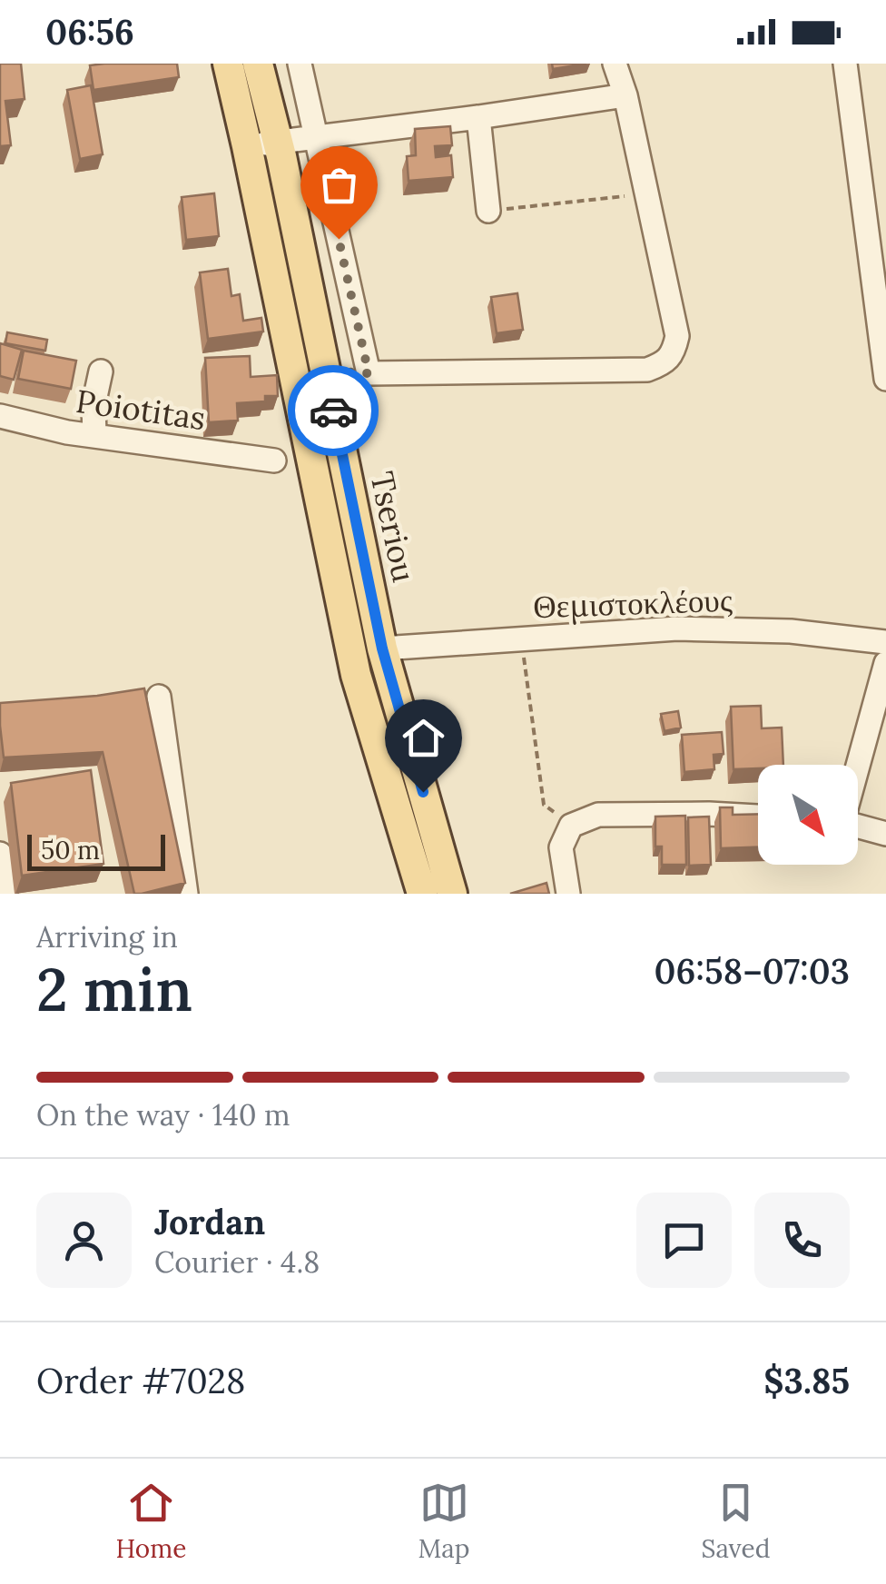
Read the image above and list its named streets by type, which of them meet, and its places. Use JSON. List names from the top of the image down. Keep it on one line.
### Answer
{"streets":{"main road":["Tseriou"],"street":["Poiotitas","Θεμιστοκλέους"]},"crossings":[["Tseriou","Θεμιστοκλέους"]],"scale_bar":"50 m","north":"bottom right","page":{"status":"06:56","scale":"50 m","heading":["2 min","Arriving in","06:58–07:03"],"panel":["Jordan","Courier · 4.8","Order #7028","$3.85"],"bar":"On the way · 140 m","tabs":["Home","Map","Saved"]}}
